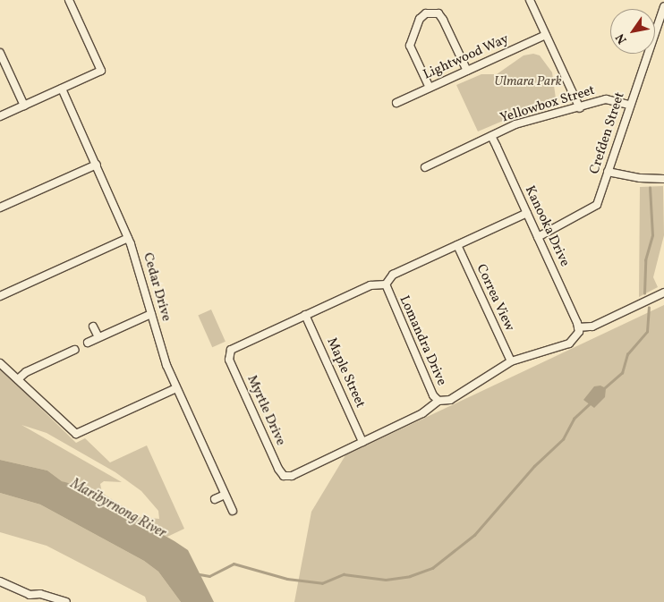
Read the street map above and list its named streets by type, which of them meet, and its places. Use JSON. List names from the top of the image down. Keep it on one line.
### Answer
{"streets":{"street":["Lightwood Way","Yellowbox Street","Crefden Street","Kanooka Drive","Cedar Drive","Correa View","Lomandra Drive","Maple Street","Myrtle Drive"]},"crossings":[["Yellowbox Street","Crefden Street"],["Yellowbox Street","Kanooka Drive"],["Crefden Street","Kanooka Drive"],["Kanooka Drive","Lomandra Drive"],["Correa View","Lomandra Drive"],["Lomandra Drive","Myrtle Drive"],["Maple Street","Myrtle Drive"]],"water":["Maribyrnong River"],"parks":["Ulmara Park"],"north":"bottom left"}
